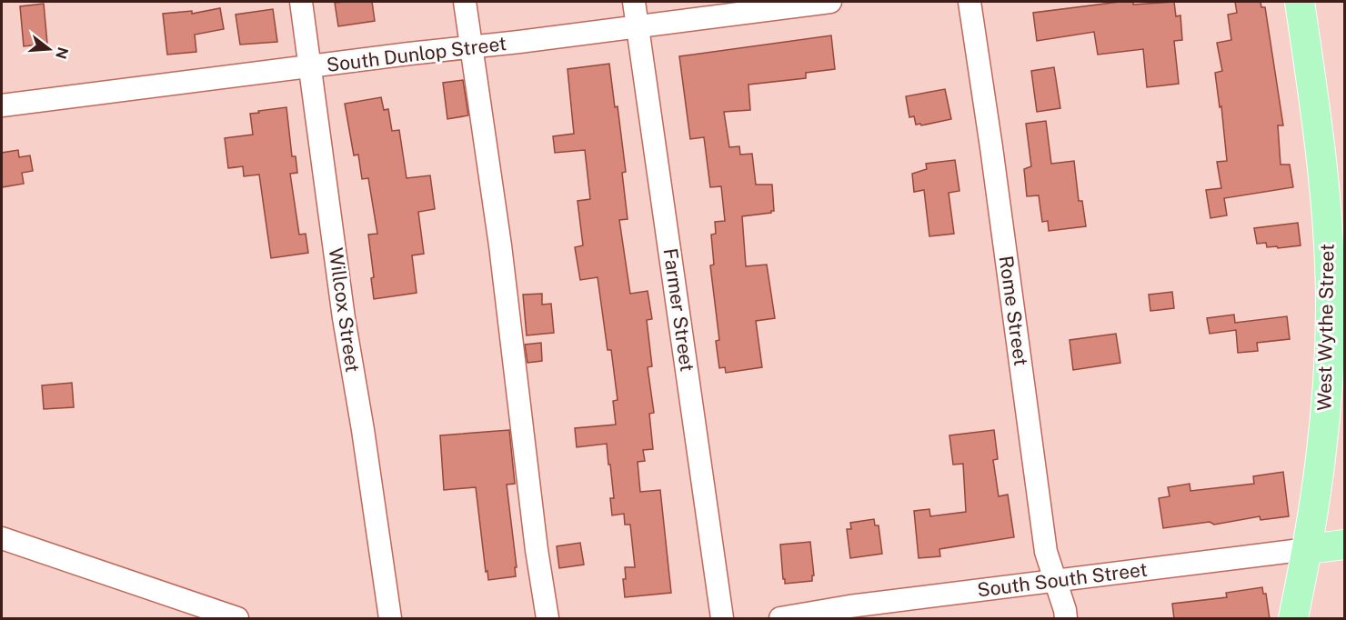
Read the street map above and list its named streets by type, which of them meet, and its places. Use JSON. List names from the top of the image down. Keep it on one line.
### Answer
{"streets":{"main road":["West Wythe Street","South South Street"],"street":["South Dunlop Street","Willcox Street","Farmer Street","Rome Street"]},"crossings":[["South Dunlop Street","Willcox Street"],["South Dunlop Street","Farmer Street"],["Rome Street","South South Street"],["West Wythe Street","South South Street"]],"north":"right"}
